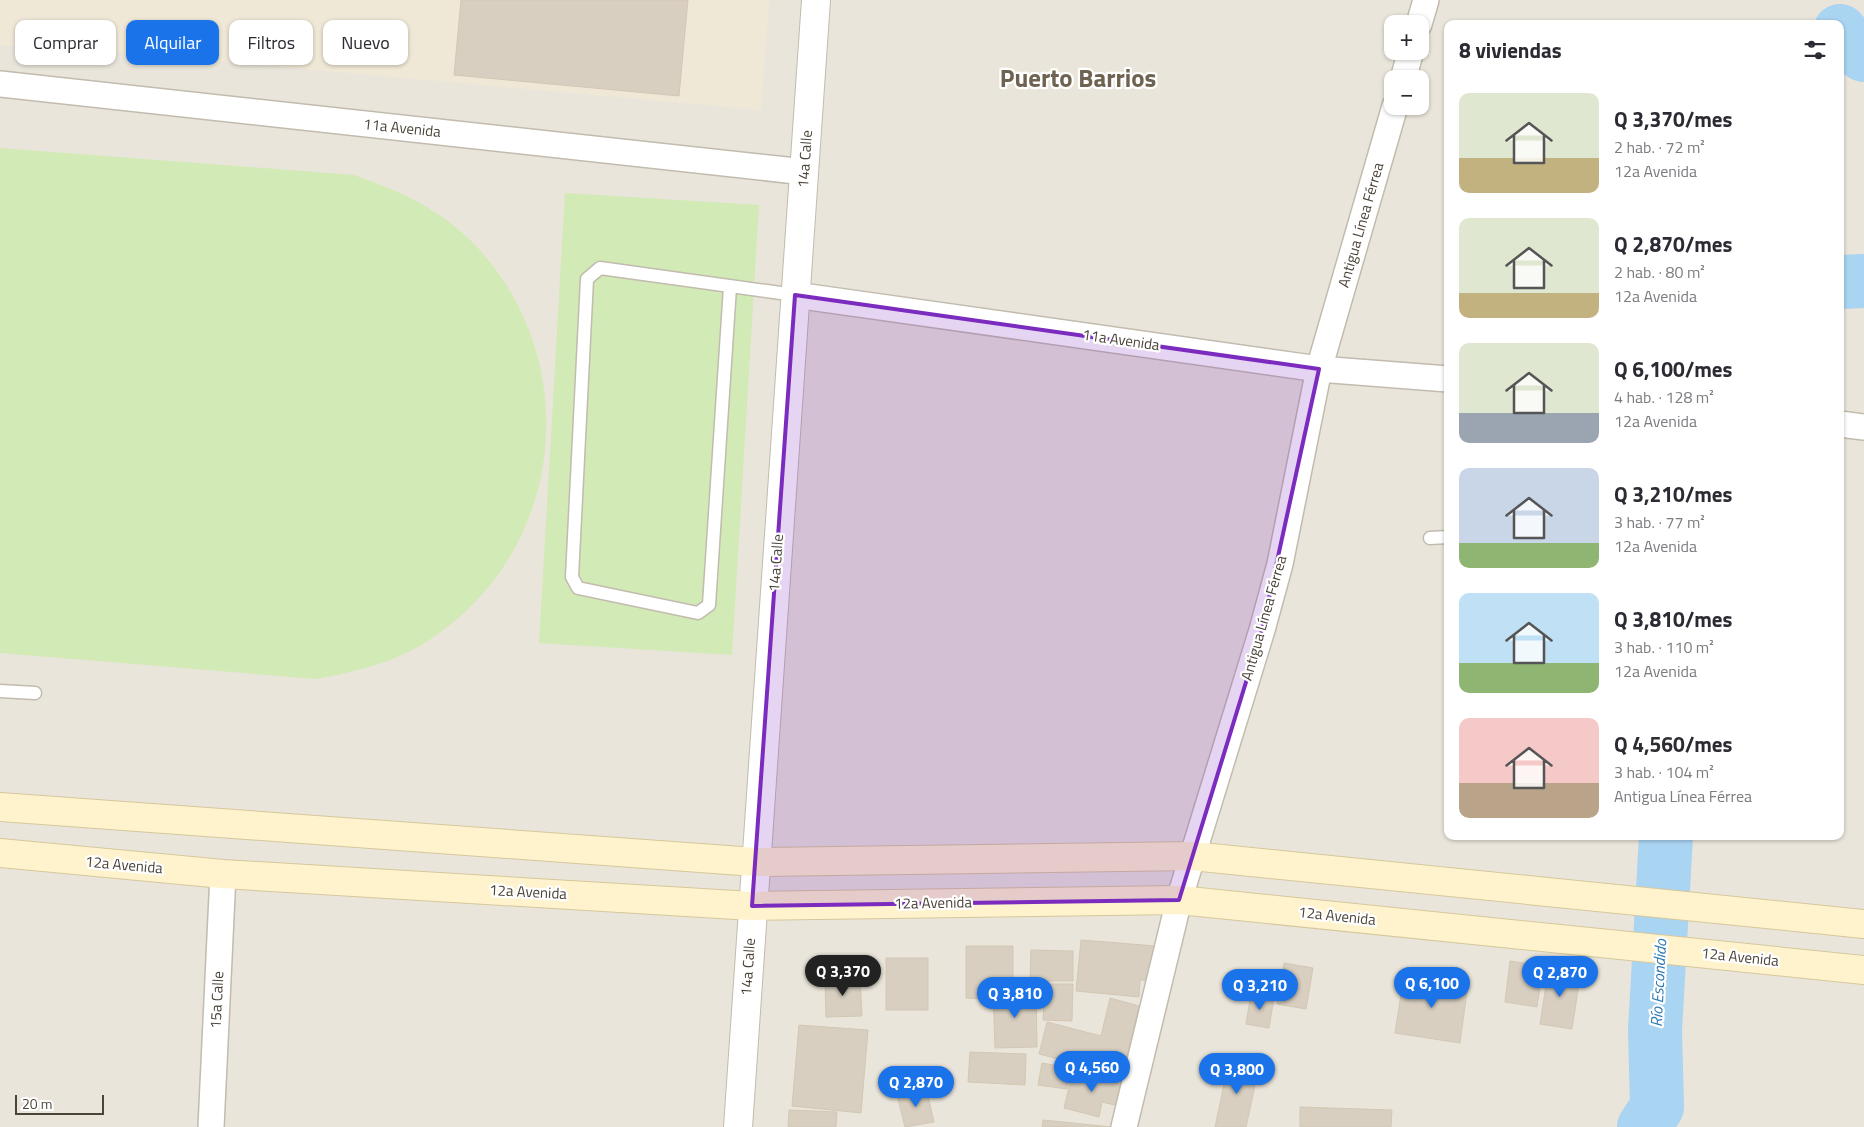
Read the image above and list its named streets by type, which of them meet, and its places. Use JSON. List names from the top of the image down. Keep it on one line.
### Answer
{"streets":{"main road":["12a Avenida"],"street":["11a Avenida","14a Calle","Antigua Línea Férrea","15a Calle"]},"crossings":[["11a Avenida","14a Calle"],["11a Avenida","Antigua Línea Férrea"],["14a Calle","12a Avenida"],["Antigua Línea Férrea","12a Avenida"],["12a Avenida","15a Calle"]],"districts":["Puerto Barrios"],"water":["Río Escondido"],"scale_bar":"20 m","page":{"map_buttons":["+","−"],"chip":["Comprar","Alquilar","Filtros","Nuevo"],"heading":"8 viviendas","list":[{"name":"Q 3,370/mes","note":"2 hab. · 72 m² · 12a Avenida"},{"name":"Q 2,870/mes","note":"2 hab. · 80 m² · 12a Avenida"},{"name":"Q 6,100/mes","note":"4 hab. · 128 m² · 12a Avenida"},{"name":"Q 3,210/mes","note":"3 hab. · 77 m² · 12a Avenida"},{"name":"Q 3,810/mes","note":"3 hab. · 110 m² · 12a Avenida"},{"name":"Q 4,560/mes","note":"3 hab. · 104 m² · Antigua Línea Férrea"}],"price":["Q 3,370","Q 2,870","Q 6,100","Q 3,210","Q 3,810","Q 4,560","Q 3,800","Q 2,870"],"scale":"20 m"}}
